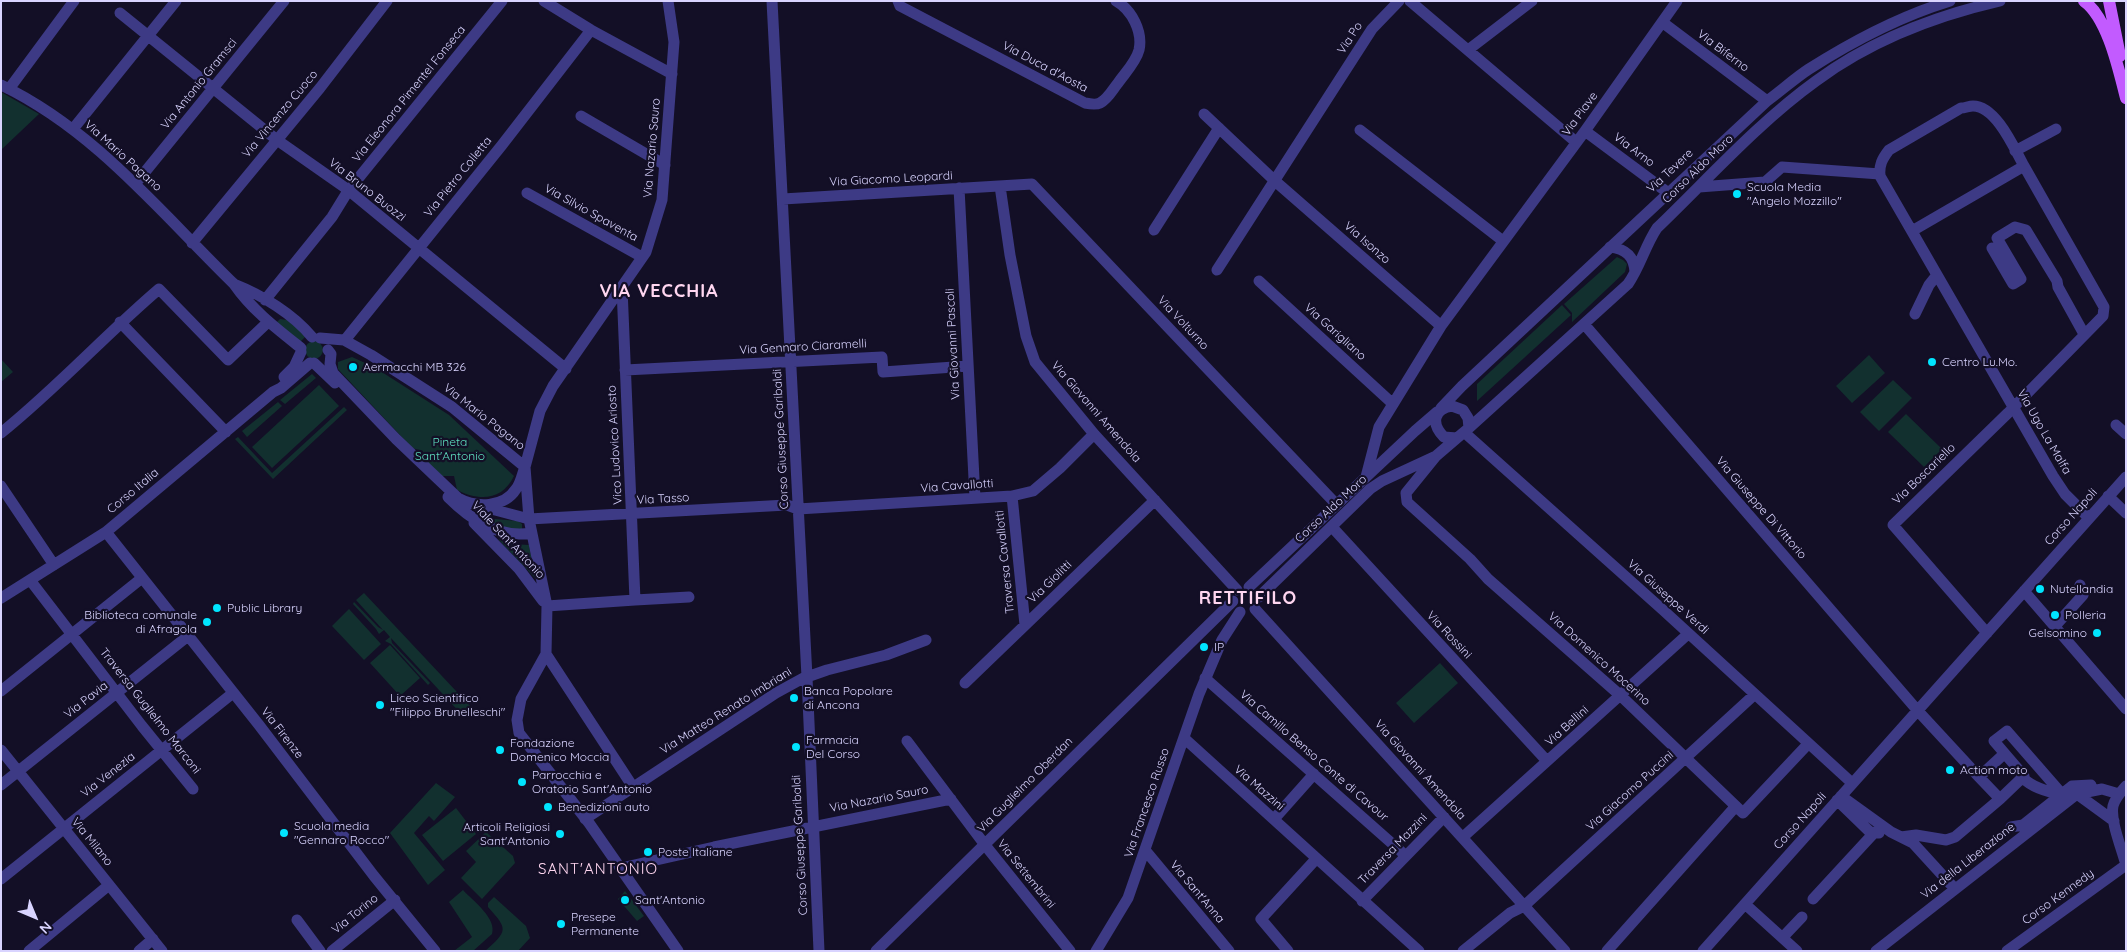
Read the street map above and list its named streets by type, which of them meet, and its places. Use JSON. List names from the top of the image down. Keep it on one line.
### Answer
{"streets":{"street":["Via Po","Via Biferno","Via Duca d'Aosta","Via Antonio Gramsci","Via Eleonora Pimentel Fonseca","Via Vincenzo Cuoco","Via Piave","Via Nazario Sauro","Via Arno","Via Mario Pagano","Corso Aldo Moro","Via Tevere","Via Pietro Colletta","Via Giacomo Leopardi","Via Bruno Buozzi","Via Silvio Spaventa","Via Isonzo","Via Volturno","Via Garigliano","Via Giovanni Pascoli","Via Gennaro Ciaramelli","Via Giovanni Amendola","Via Ugo La Malfa","Corso Giuseppe Garibaldi","Vico Ludovico Ariosto","Via Boscariello","Via Cavallotti","Corso Italia","Via Tasso","Via Giuseppe Di Vittorio","Corso Napoli","Viale Sant'Antonio","Traversa Cavallotti","Via Giolitti","Via Giuseppe Verdi","Via Rossini","Via Domenico Mocerino","Via Pavia","Traversa Guglielmo Marconi","Via Matteo Renato Imbriani","Via Bellini","Via Firenze","Via Camillo Benso Conte di Cavour","Via Venezia","Via Guglielmo Oberdan","Via Mazzini","Via Giacomo Puccini","Via Francesco Russo","Via Milano","Traversa Mazzini","Via della Liberazione","Via Settembrini","Via Sant'Anna","Corso Kennedy","Via Torino"]},"crossings":[["Via Po","Via Isonzo"],["Via Biferno","Via Piave"],["Via Biferno","Via Tevere"],["Via Antonio Gramsci","Via Mario Pagano"],["Via Antonio Gramsci","Via Bruno Buozzi"],["Via Eleonora Pimentel Fonseca","Via Mario Pagano"],["Via Eleonora Pimentel Fonseca","Via Bruno Buozzi"],["Via Vincenzo Cuoco","Via Mario Pagano"],["Via Vincenzo Cuoco","Via Bruno Buozzi"],["Via Piave","Via Arno"],["Via Piave","Corso Aldo Moro"],["Via Piave","Via Tevere"],["Via Piave","Via Isonzo"],["Via Piave","Via Garigliano"],["Via Nazario Sauro","Via Mario Pagano"],["Via Nazario Sauro","Via Bruno Buozzi"],["Via Nazario Sauro","Via Silvio Spaventa"],["Via Nazario Sauro","Corso Giuseppe Garibaldi"],["Via Nazario Sauro","Vico Ludovico Ariosto"],["Via Nazario Sauro","Viale Sant'Antonio"],["Via Nazario Sauro","Via Settembrini"],["Via Arno","Via Tevere"],["Via Mario Pagano","Via Pietro Colletta"],["Via Mario Pagano","Corso Italia"],["Via Mario Pagano","Viale Sant'Antonio"],["Corso Aldo Moro","Via Tevere"],["Corso Aldo Moro","Via Volturno"],["Corso Aldo Moro","Via Giovanni Amendola"],["Corso Aldo Moro","Via Giuseppe Di Vittorio"],["Corso Aldo Moro","Via Giuseppe Verdi"],["Corso Aldo Moro","Via Rossini"],["Corso Aldo Moro","Via Domenico Mocerino"],["Corso Aldo Moro","Via Guglielmo Oberdan"],["Corso Aldo Moro","Via Francesco Russo"],["Via Tevere","Via Giuseppe Verdi"],["Via Pietro Colletta","Via Bruno Buozzi"],["Via Giacomo Leopardi","Via Volturno"],["Via Giacomo Leopardi","Via Giovanni Pascoli"],["Via Giacomo Leopardi","Via Giovanni Amendola"],["Via Giacomo Leopardi","Corso Giuseppe Garibaldi"],["Via Volturno","Via Giovanni Amendola"],["Via Giovanni Pascoli","Via Gennaro Ciaramelli"],["Via Giovanni Pascoli","Via Cavallotti"],["Via Gennaro Ciaramelli","Corso Giuseppe Garibaldi"],["Via Gennaro Ciaramelli","Vico Ludovico Ariosto"],["Via Giovanni Amendola","Via Cavallotti"],["Via Giovanni Amendola","Via Giolitti"],["Via Giovanni Amendola","Via Bellini"],["Via Giovanni Amendola","Via Guglielmo Oberdan"],["Via Giovanni Amendola","Via Giacomo Puccini"],["Via Giovanni Amendola","Via Francesco Russo"],["Via Giovanni Amendola","Traversa Mazzini"],["Via Ugo La Malfa","Via Boscariello"],["Via Ugo La Malfa","Corso Napoli"],["Corso Giuseppe Garibaldi","Via Cavallotti"],["Corso Giuseppe Garibaldi","Via Tasso"],["Corso Giuseppe Garibaldi","Via Matteo Renato Imbriani"],["Vico Ludovico Ariosto","Via Tasso"],["Via Boscariello","Corso Napoli"],["Via Cavallotti","Via Tasso"],["Via Cavallotti","Traversa Cavallotti"],["Corso Italia","Viale Sant'Antonio"],["Corso Italia","Traversa Guglielmo Marconi"],["Corso Italia","Via Firenze"],["Via Tasso","Viale Sant'Antonio"],["Via Giuseppe Di Vittorio","Corso Napoli"],["Corso Napoli","Via Giuseppe Verdi"],["Traversa Cavallotti","Via Giolitti"],["Via Giuseppe Verdi","Via Bellini"],["Via Giuseppe Verdi","Via Giacomo Puccini"],["Via Rossini","Via Bellini"],["Via Domenico Mocerino","Via Bellini"],["Via Domenico Mocerino","Via Giacomo Puccini"],["Via Pavia","Traversa Guglielmo Marconi"],["Via Pavia","Via Firenze"],["Via Pavia","Via Milano"],["Traversa Guglielmo Marconi","Via Venezia"],["Via Firenze","Via Venezia"],["Via Firenze","Via Torino"],["Via Camillo Benso Conte di Cavour","Via Francesco Russo"],["Via Camillo Benso Conte di Cavour","Traversa Mazzini"],["Via Venezia","Via Milano"],["Via Guglielmo Oberdan","Via Francesco Russo"],["Via Guglielmo Oberdan","Via Settembrini"],["Via Mazzini","Via Francesco Russo"],["Via Mazzini","Traversa Mazzini"],["Via Francesco Russo","Via Sant'Anna"]],"districts":["VIA VECCHIA","RETTIFILO","SANT'ANTONIO"],"parks":["Pineta Sant'Antonio"],"places":["Scuola Media \"Angelo Mozzillo\"","Centro Lu.Mo.","Aermacchi MB 326","Nutellandia","Public Library","Polleria","Biblioteca comunale di Afragola","Gelsomino","IP","Banca Popolare di Ancona","Liceo Scientifico \"Filippo Brunelleschi\"","Farmacia Del Corso","Fondazione Domenico Moccia","Action moto","Parrocchia e Oratorio Sant'Antonio","Benedizioni auto","Scuola media \"Gennaro Rocco\"","Articoli Religiosi Sant'Antonio","Poste Italiane","Sant'Antonio","Presepe Permanente"],"north":"bottom right"}
